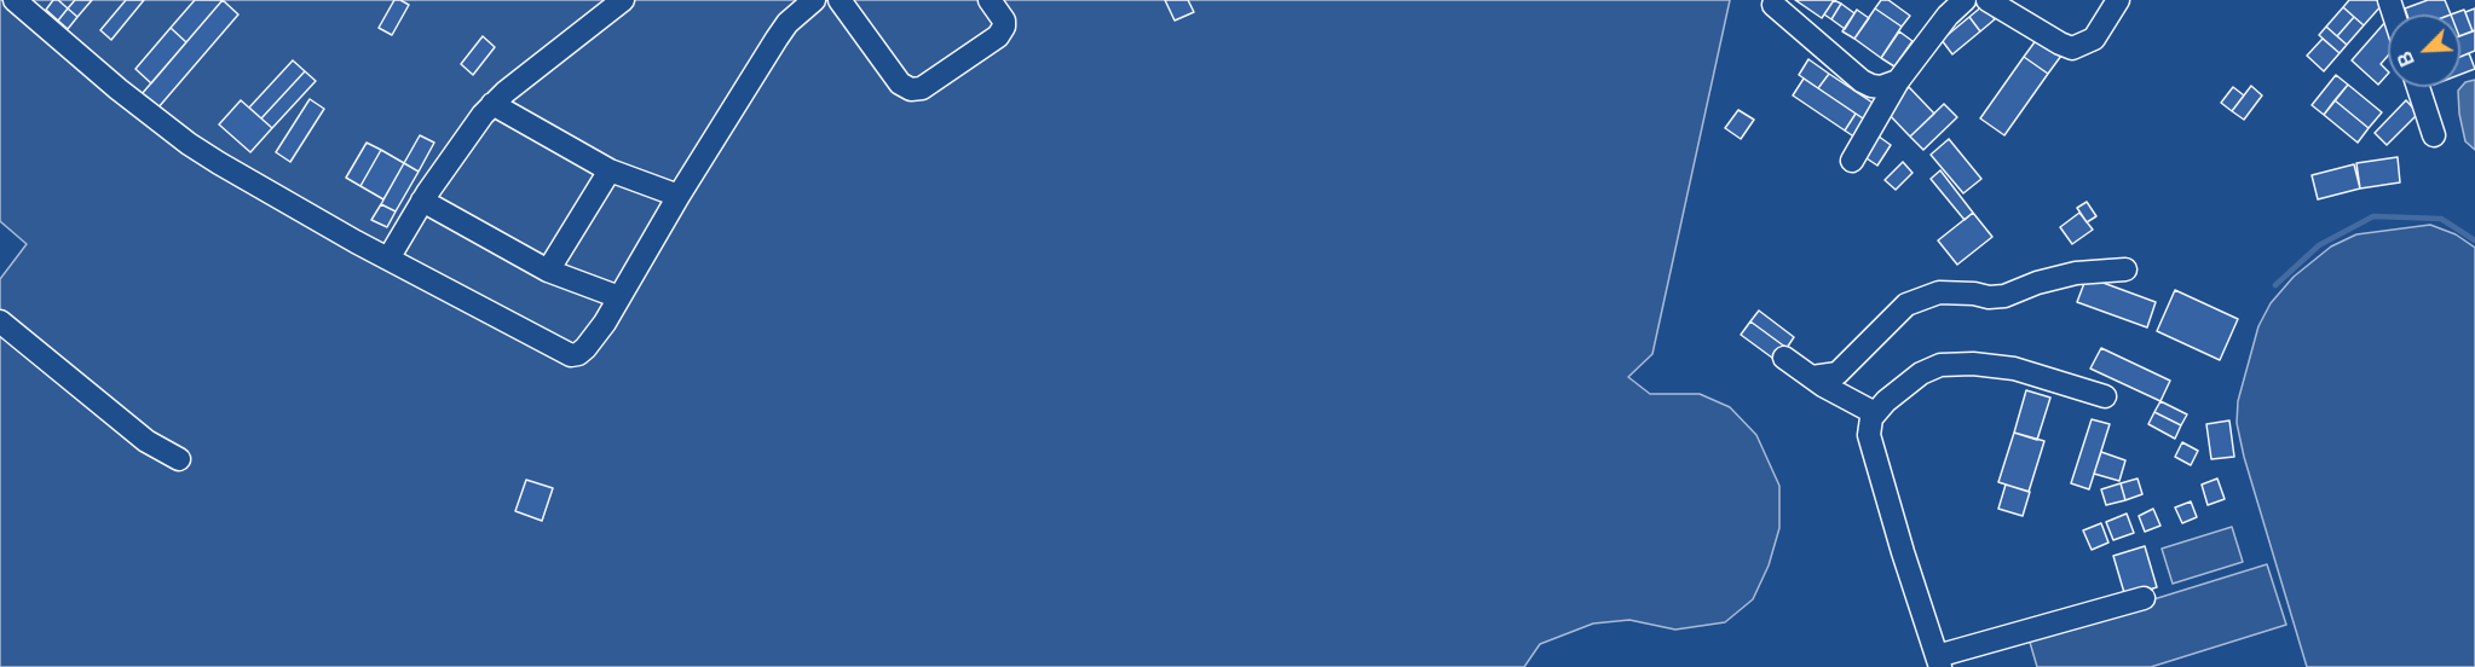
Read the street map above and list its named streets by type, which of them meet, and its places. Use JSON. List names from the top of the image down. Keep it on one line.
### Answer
{"north":"bottom left"}
